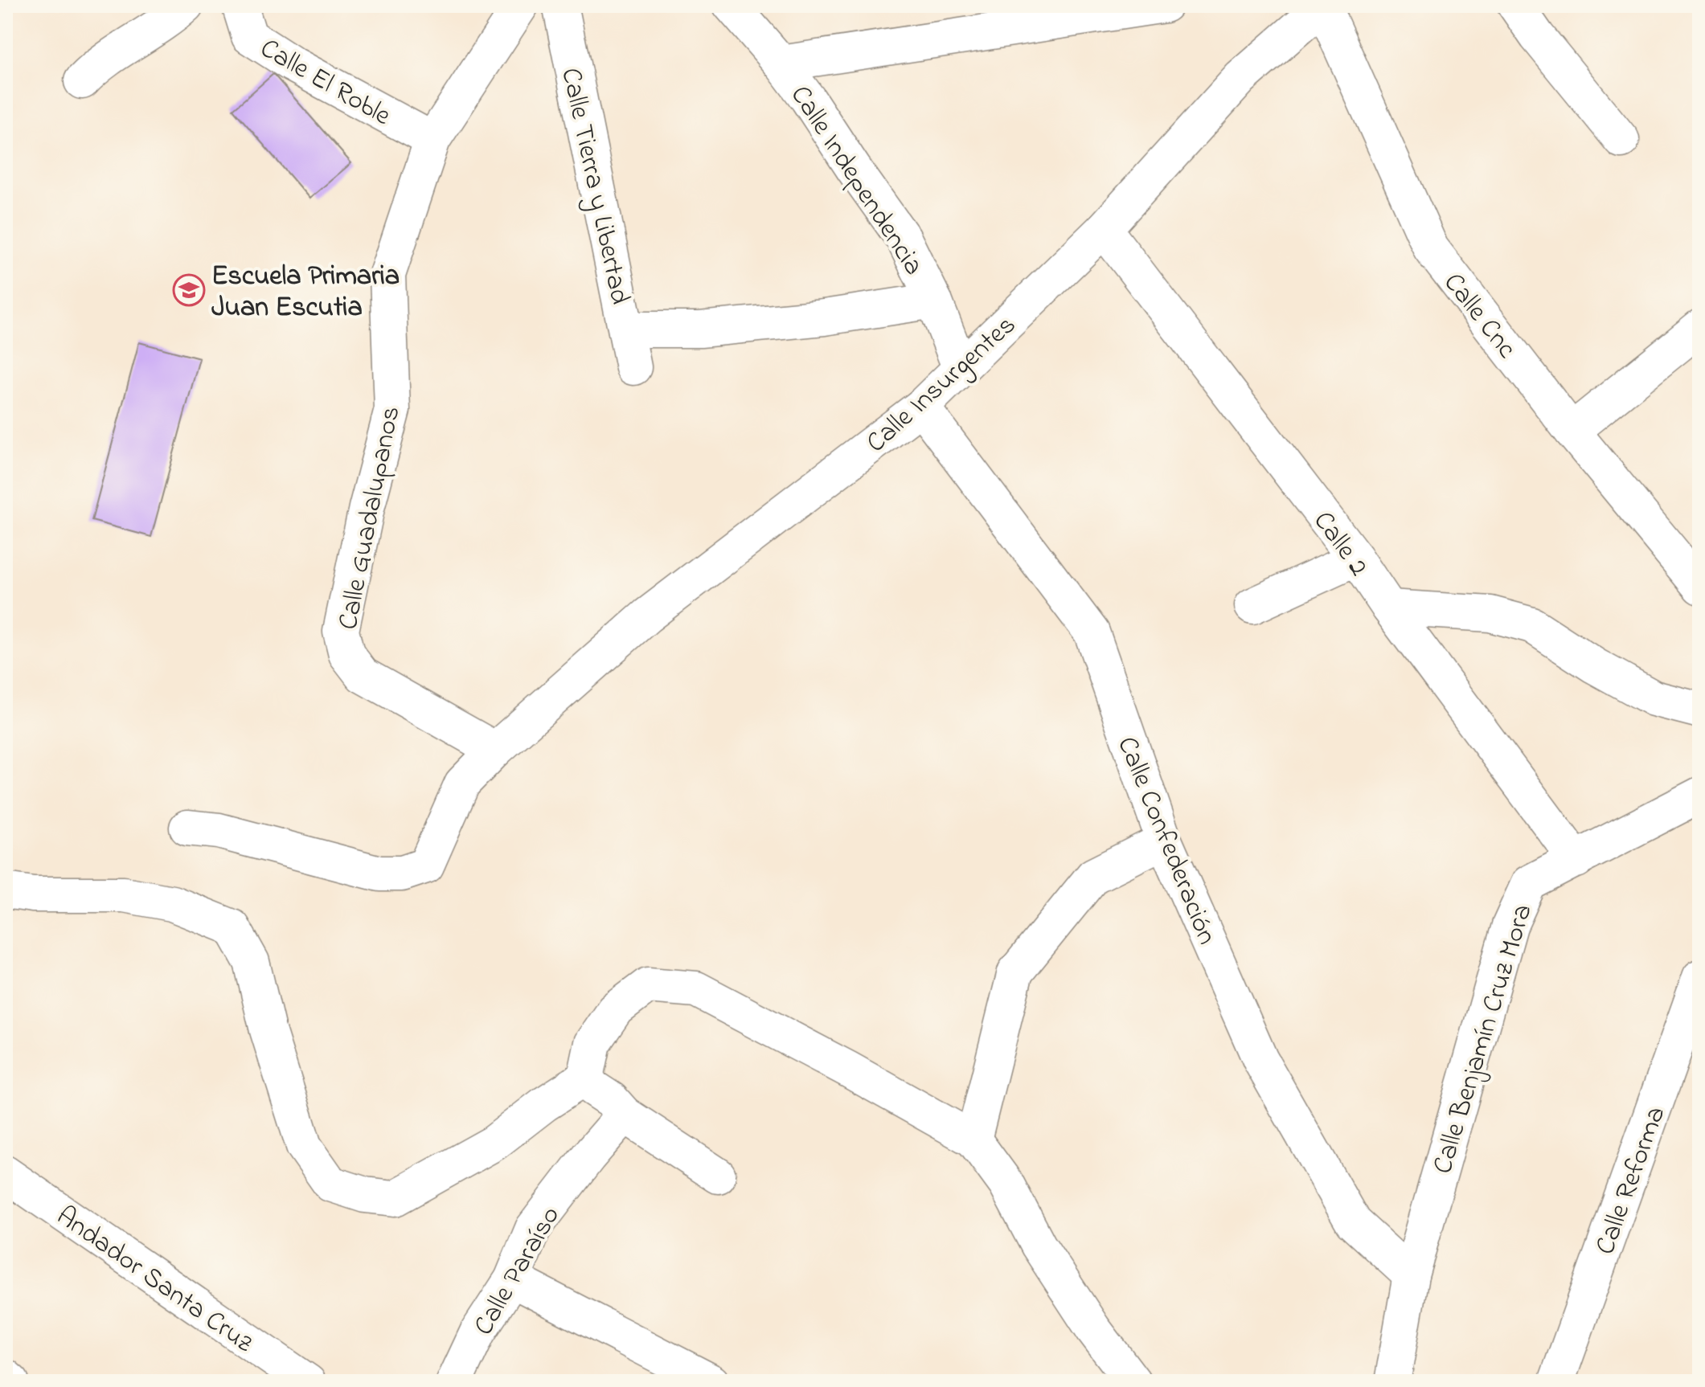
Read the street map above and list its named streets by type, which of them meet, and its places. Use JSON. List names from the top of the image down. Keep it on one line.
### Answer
{"streets":{"street":["Calle El Roble","Calle Independencia","Calle Tierra y Libertad","Calle Cnc","Calle Insurgentes","Calle Guadalupanos","Calle 2","Calle Confederación","Calle Benjamín Cruz Mora","Calle Reforma","Calle Paraíso","Andador Santa Cruz"]},"crossings":[["Calle El Roble","Calle Guadalupanos"],["Calle Independencia","Calle Insurgentes"],["Calle Cnc","Calle Insurgentes"],["Calle Insurgentes","Calle Guadalupanos"],["Calle Insurgentes","Calle 2"],["Calle Insurgentes","Calle Confederación"],["Calle 2","Calle Benjamín Cruz Mora"],["Calle Confederación","Calle Benjamín Cruz Mora"]],"places":{"school or university":["Escuela Primaria Juan Escutia"]}}
